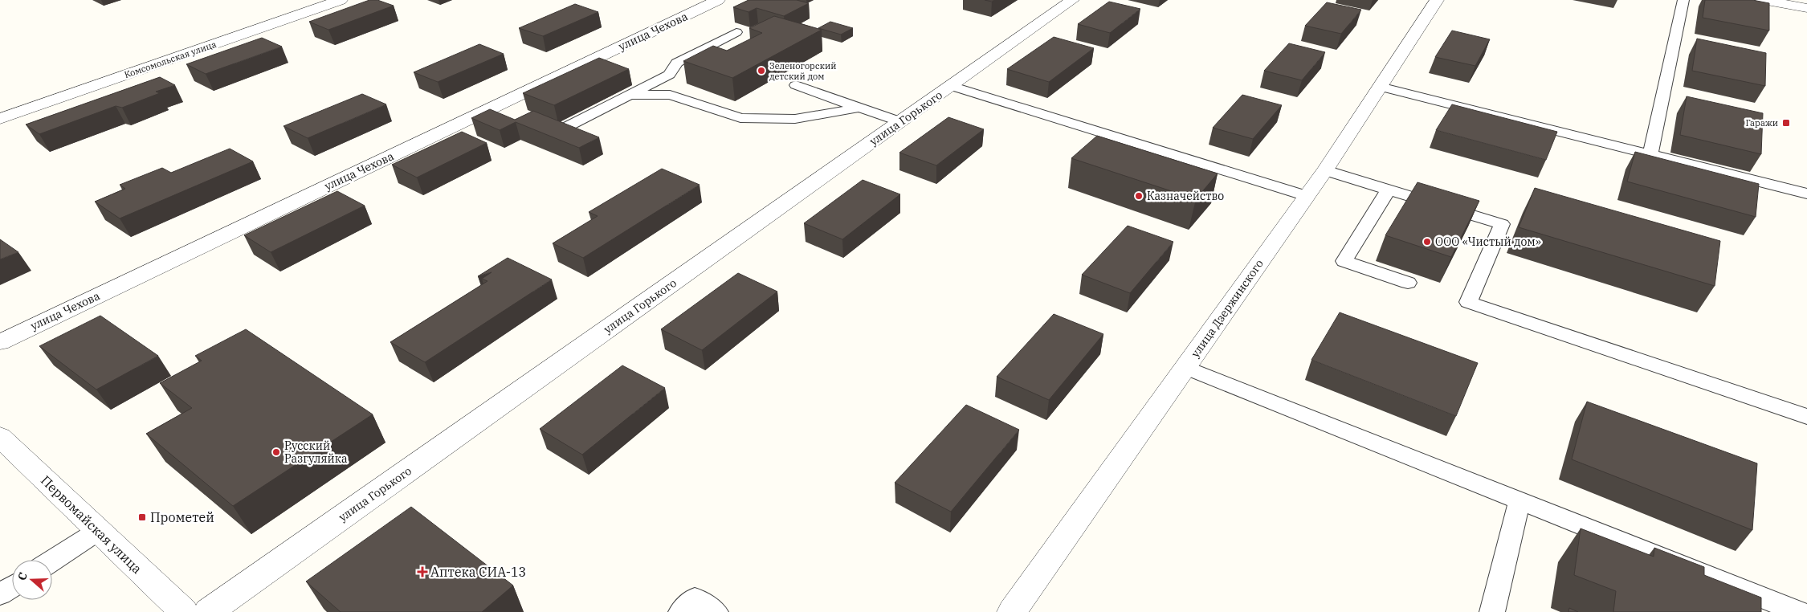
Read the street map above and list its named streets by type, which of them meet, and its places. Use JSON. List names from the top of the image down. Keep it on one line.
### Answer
{"streets":{"street":["улица Чехова","Комсомольская улица","улица Горького","улица Дзержинского","Первомайская улица"]},"places":{"other":["Зеленогорский детский дом","Казначейство","ООО «Чистый дом»","Русский Разгуляйка"],"transit":["Гаражи","Прометей"],"health":["Аптека СИА-13"]},"north":"left"}
